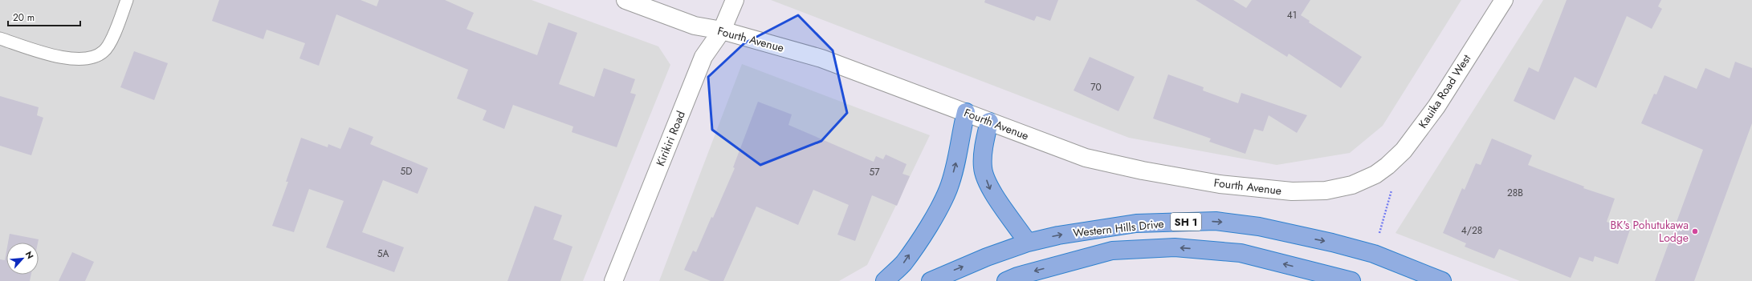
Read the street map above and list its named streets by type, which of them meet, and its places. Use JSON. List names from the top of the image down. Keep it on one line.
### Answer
{"streets":{"highway":["SH 1","Western Hills Drive"],"street":["Fourth Avenue","Kauika Road West","Kirikiri Road"]},"crossings":[["Fourth Avenue","Kauika Road West"],["Fourth Avenue","Kirikiri Road"]],"places":["BK's Pohutukawa Lodge"],"house_numbers":["41","70","5D","57","28B","4/28","5A"],"scale_bar":"20 m","north":"top right"}
